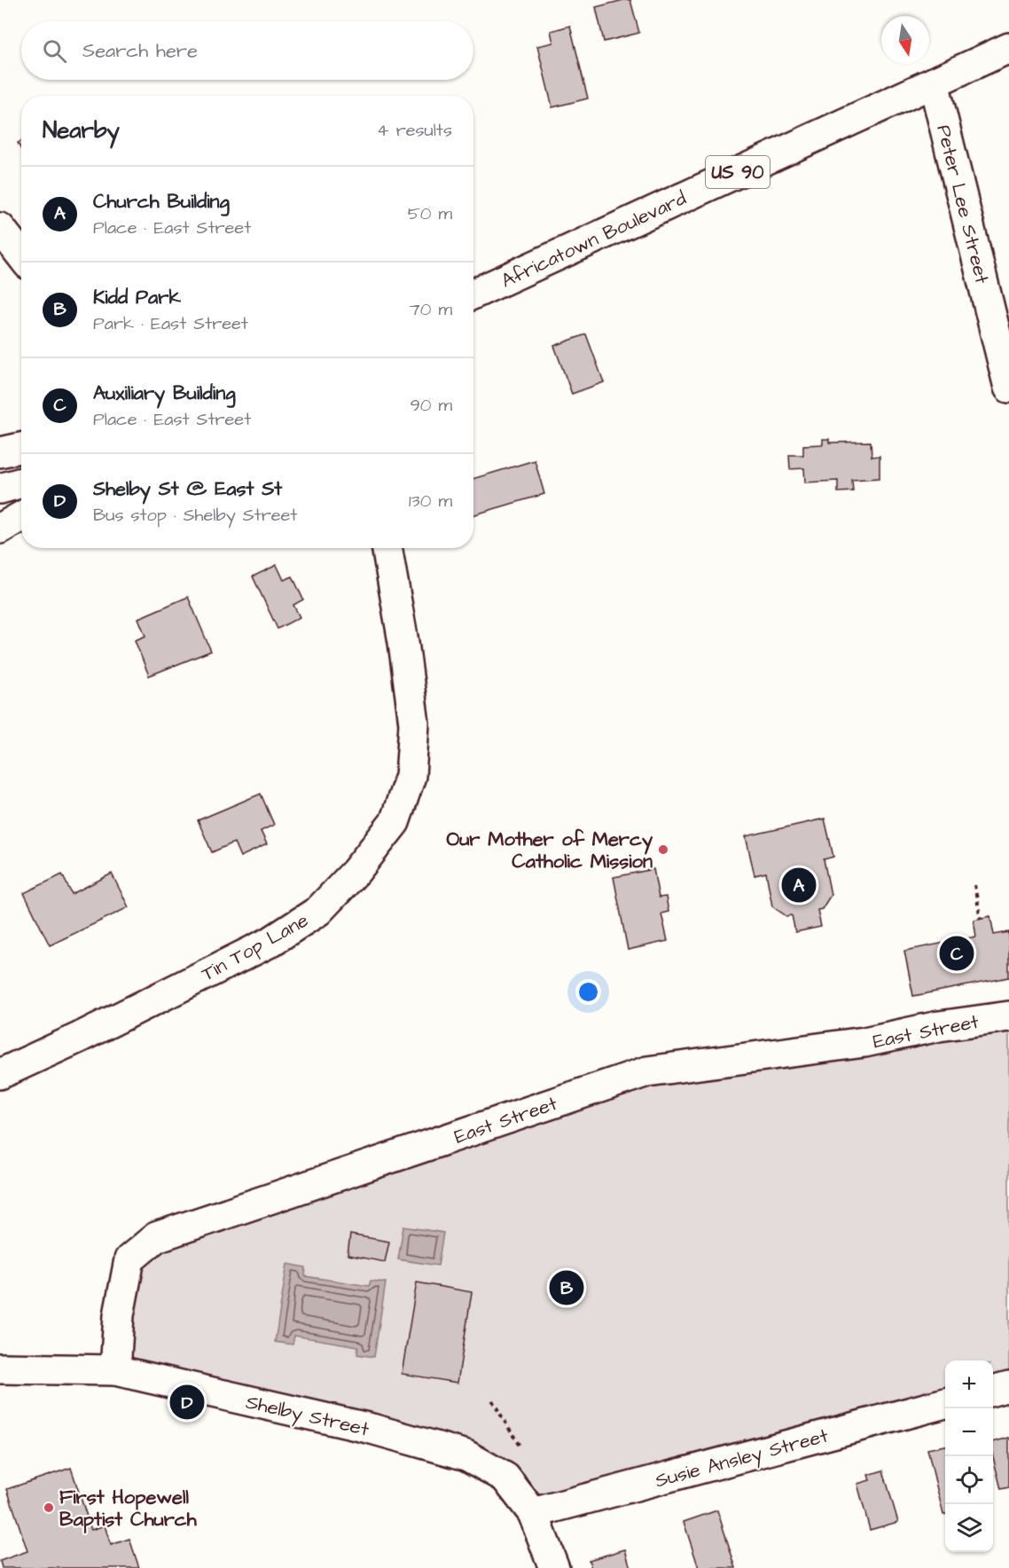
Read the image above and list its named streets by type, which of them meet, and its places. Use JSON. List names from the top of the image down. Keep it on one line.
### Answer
{"streets":{"street":["US 90","Peter Lee Street","Africatown Boulevard","Tin Top Lane","East Street","Shelby Street","Susie Ansley Street"]},"crossings":[["Peter Lee Street","Africatown Boulevard"],["East Street","Shelby Street"],["Shelby Street","Susie Ansley Street"]],"places":["Our Mother of Mercy Catholic Mission","First Hopewell Baptist Church"],"north":"bottom","page":{"search":"Search here","heading":["Nearby","4 results"],"list":[{"mark":"A","name":"Church Building","note":"Place · East Street","value":"50 m"},{"mark":"B","name":"Kidd Park","note":"Park · East Street","value":"70 m"},{"mark":"C","name":"Auxiliary Building","note":"Place · East Street","value":"90 m"},{"mark":"D","name":"Shelby St @ East St","note":"Bus stop · Shelby Street","value":"130 m"}],"pins":["A","C","B","D"],"map_buttons":["+","−"]}}
